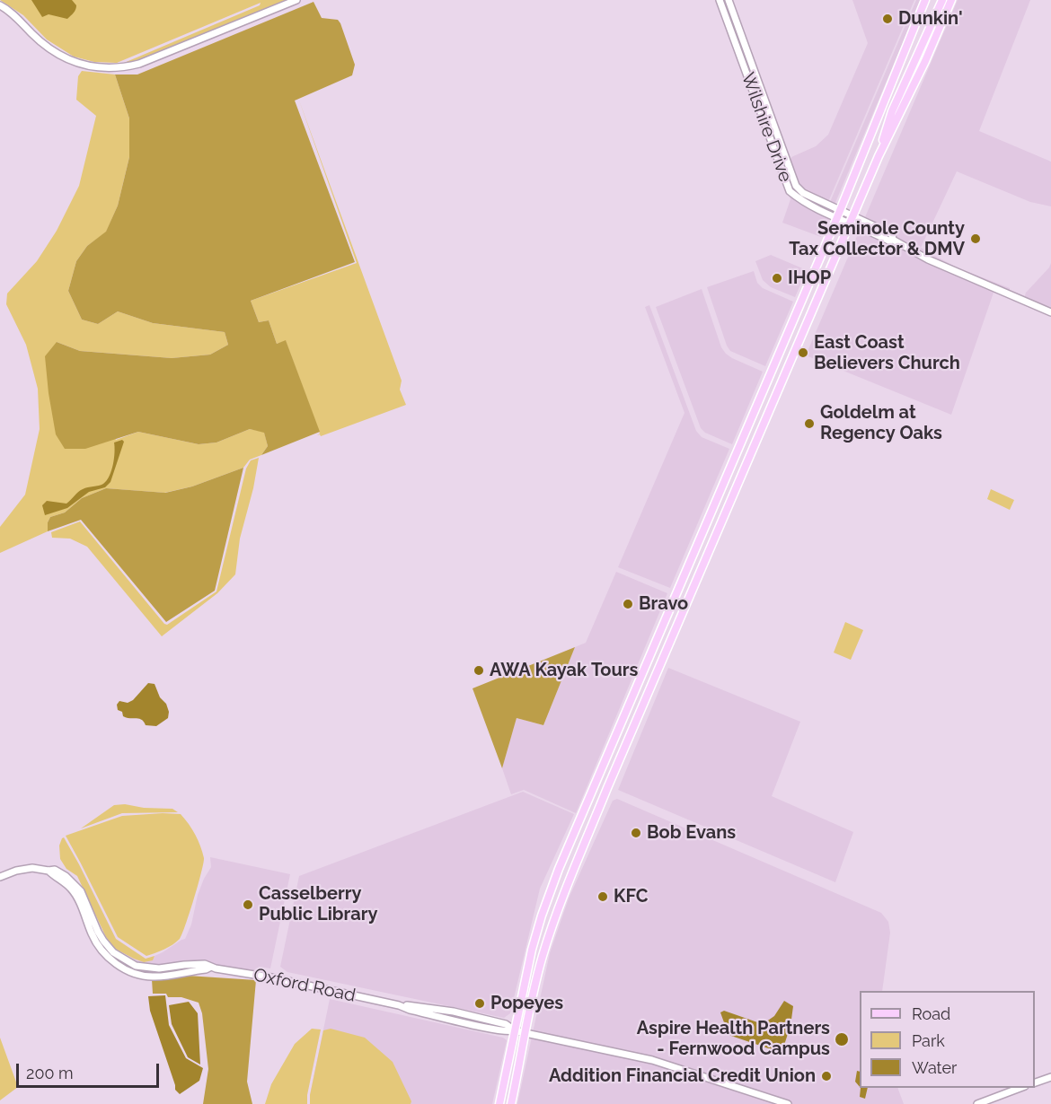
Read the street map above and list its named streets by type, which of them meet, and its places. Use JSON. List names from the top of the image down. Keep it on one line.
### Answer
{"streets":{"street":["Wilshire Drive","Oxford Road"]},"places":["Dunkin'","Seminole County Tax Collector & DMV","IHOP","East Coast Believers Church","Goldelm at Regency Oaks","Bravo","AWA Kayak Tours","Bob Evans","KFC","Casselberry Public Library","Popeyes","Aspire Health Partners - Fernwood Campus","Addition Financial Credit Union"],"legend":["Road","Park","Water"],"scale_bar":"200 m"}
